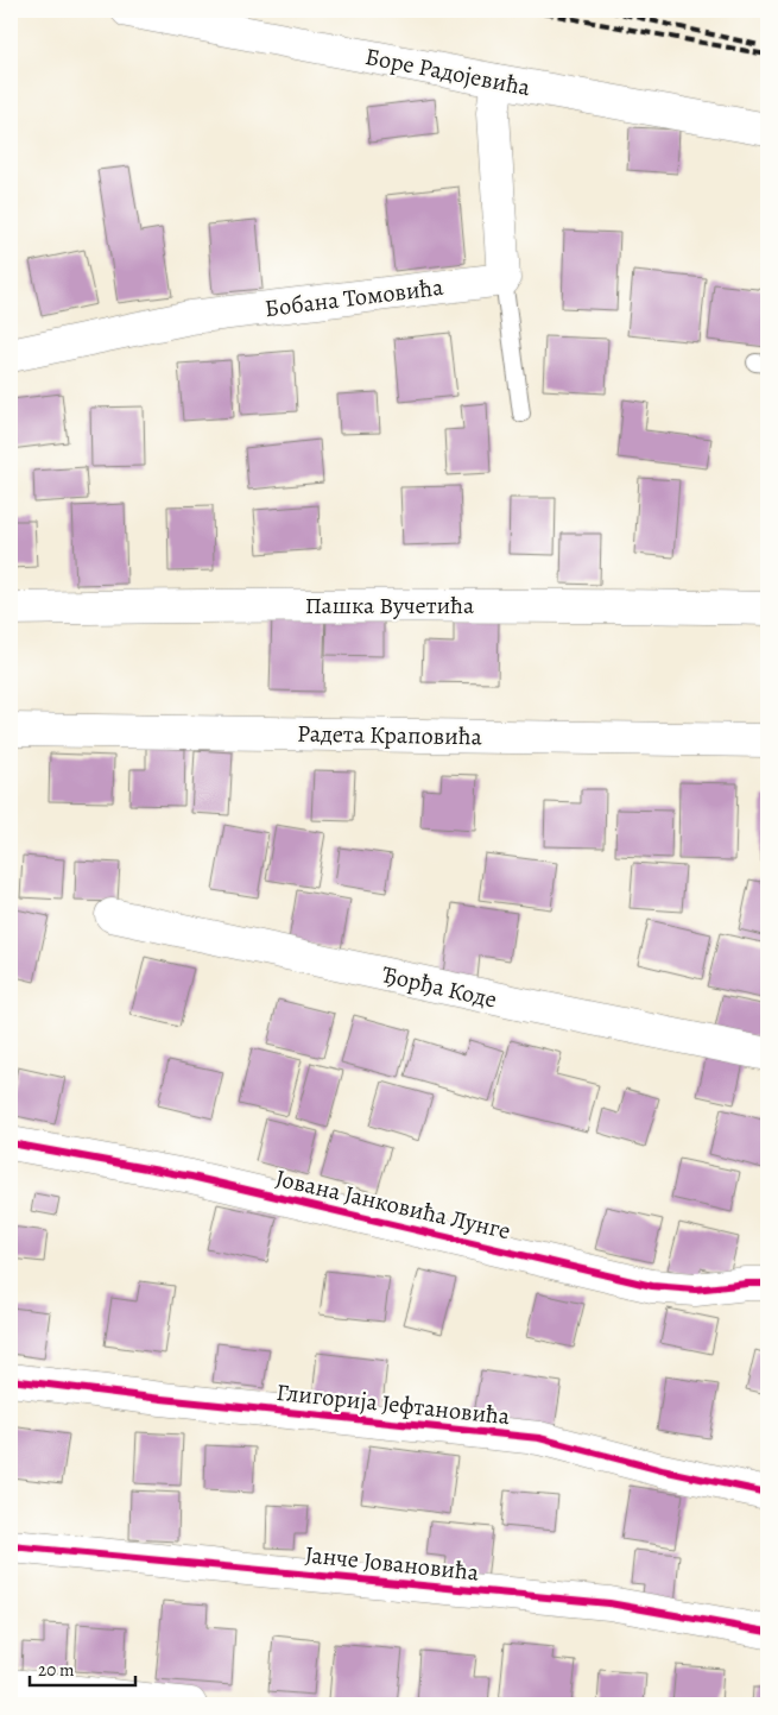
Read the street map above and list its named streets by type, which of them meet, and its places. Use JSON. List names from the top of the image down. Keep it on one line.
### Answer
{"streets":{"street":["Боре Радојевића","Бобана Томовића","Пашка Вучетића","Радета Краповића","Ђорђа Коде","Јована Јанковића Лунге","Глигорија Јефтановића","Јанче Јовановића"]},"scale_bar":"20 m"}
